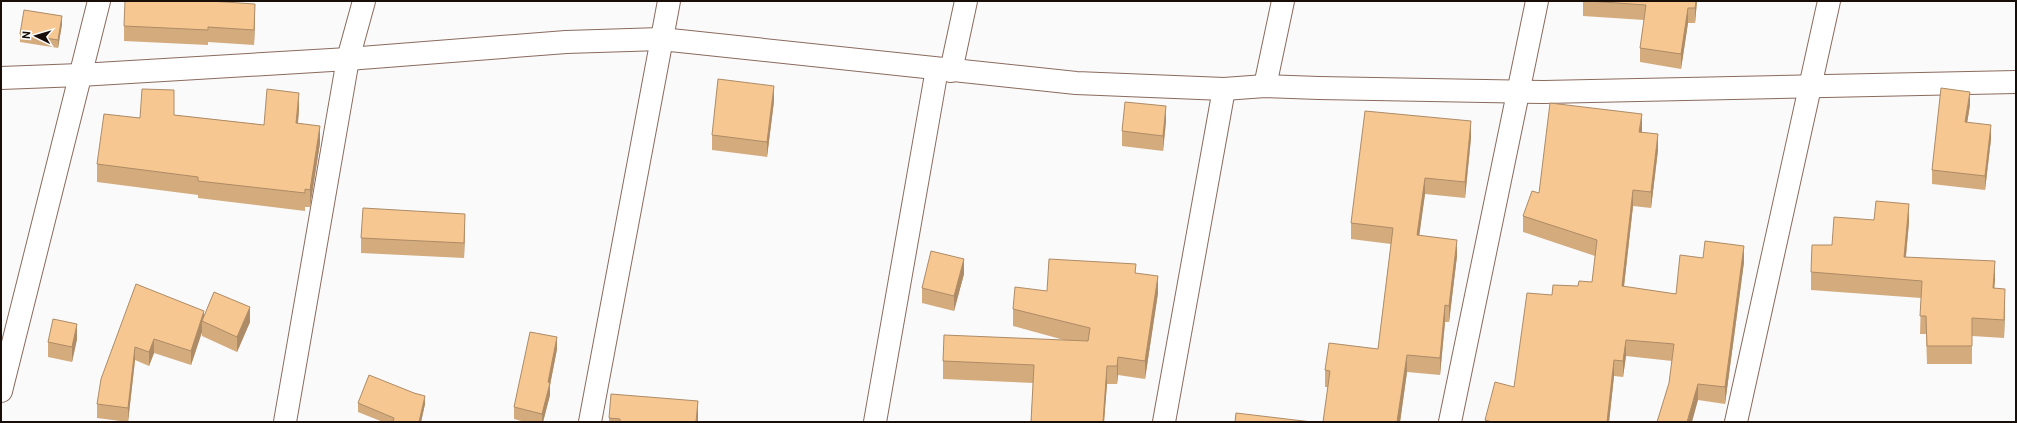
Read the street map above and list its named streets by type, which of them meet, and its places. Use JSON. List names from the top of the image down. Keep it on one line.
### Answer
{"north":"left"}
